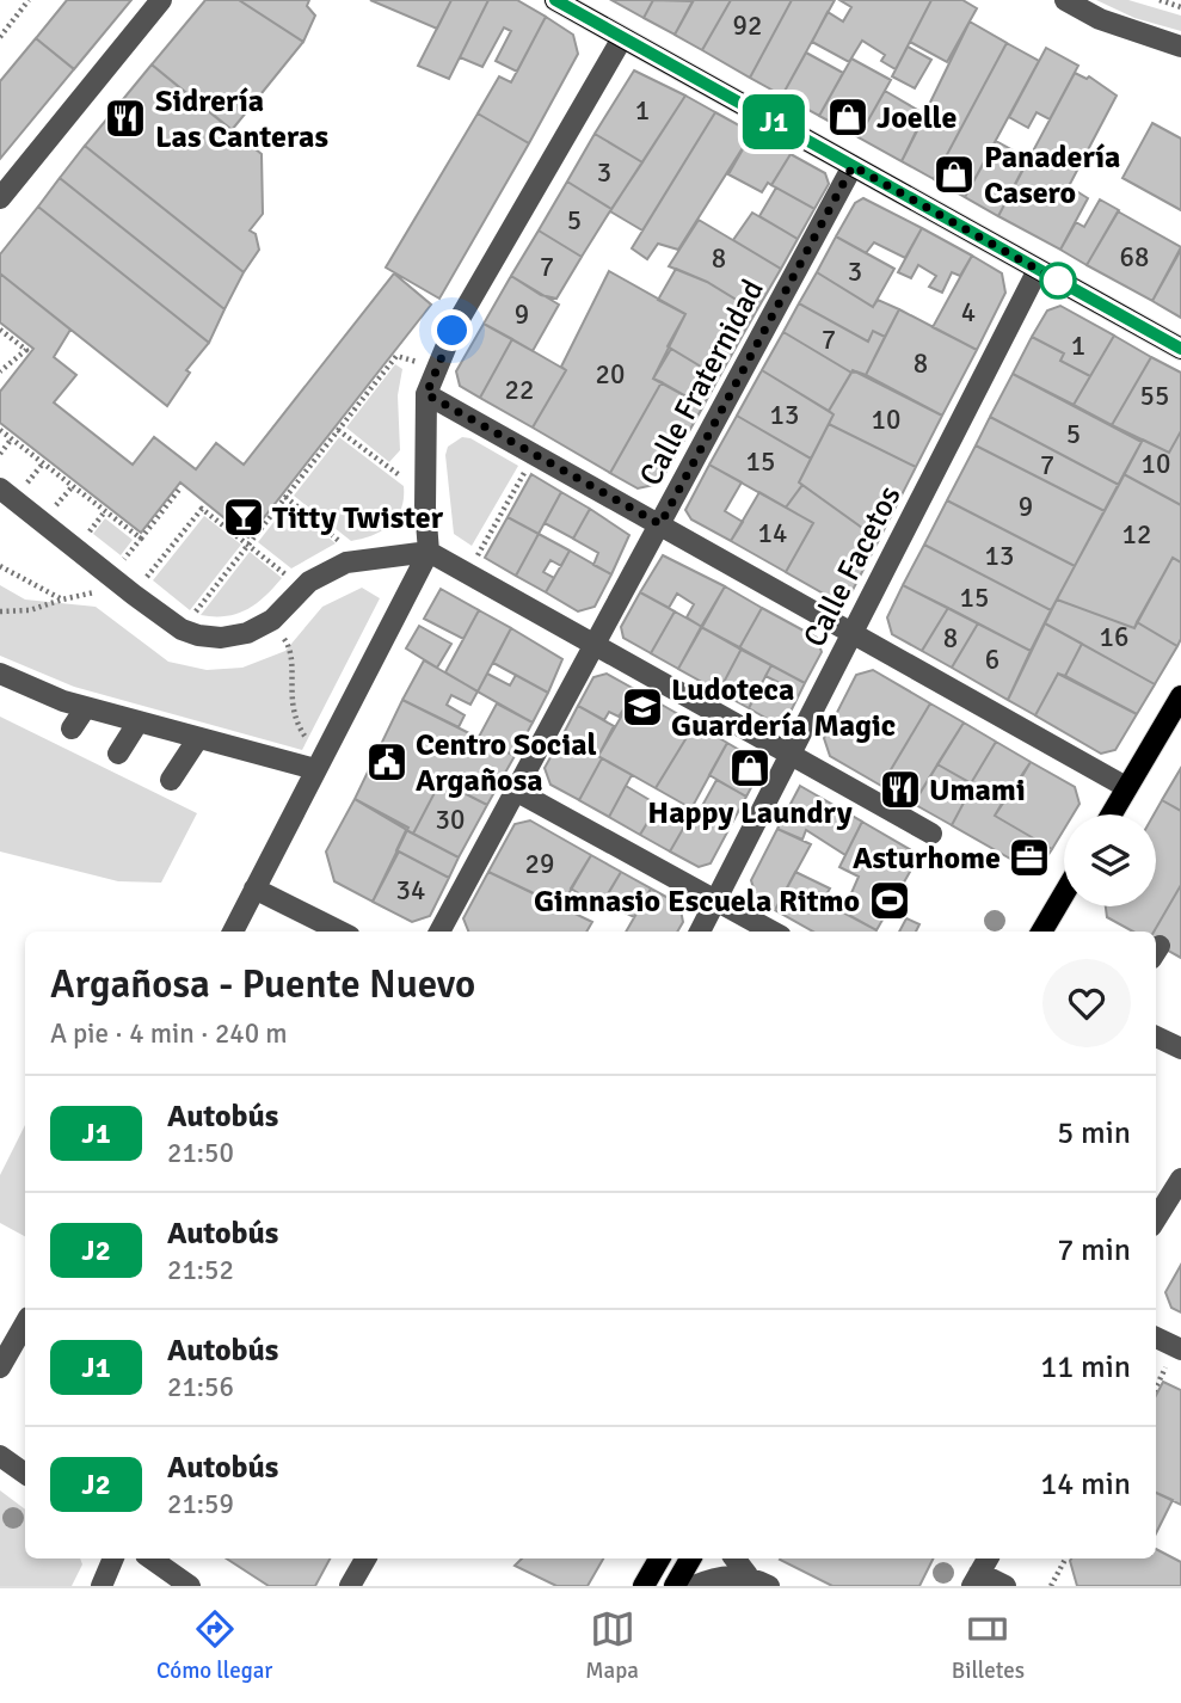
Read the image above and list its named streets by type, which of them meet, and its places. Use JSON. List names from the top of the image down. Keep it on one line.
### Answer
{"streets":{"street":["Calle Fraternidad","Calle Facetos"]},"places":{"shop":["Joelle","Panadería Casero","Happy Laundry"],"restaurant":["Sidrería Las Canteras","Umami"],"bar":["Titty Twister"],"school or university":["Ludoteca Guardería Magic"],"public building":["Centro Social Argañosa"],"office":["Asturhome"],"sports":["Gimnasio Escuela Ritmo"]},"lines":["bus line J1"],"house_numbers":["92","1","3","5","68","8","7","3","4","9","7","1","8","20","22","55","13","10","5","15","10","7","9","14","12","13","15","16","8","6","30","29","34"],"page":{"on_map":"J1","heading":["Argañosa - Puente Nuevo","A pie · 4 min · 240 m"],"list":[{"mark":"J1","name":"Autobús","note":"21:50","value":"5 min"},{"mark":"J2","name":"Autobús","note":"21:52","value":"7 min"},{"mark":"J1","name":"Autobús","note":"21:56","value":"11 min"},{"mark":"J2","name":"Autobús","note":"21:59","value":"14 min"}],"tabs":["Cómo llegar","Mapa","Billetes"]}}
